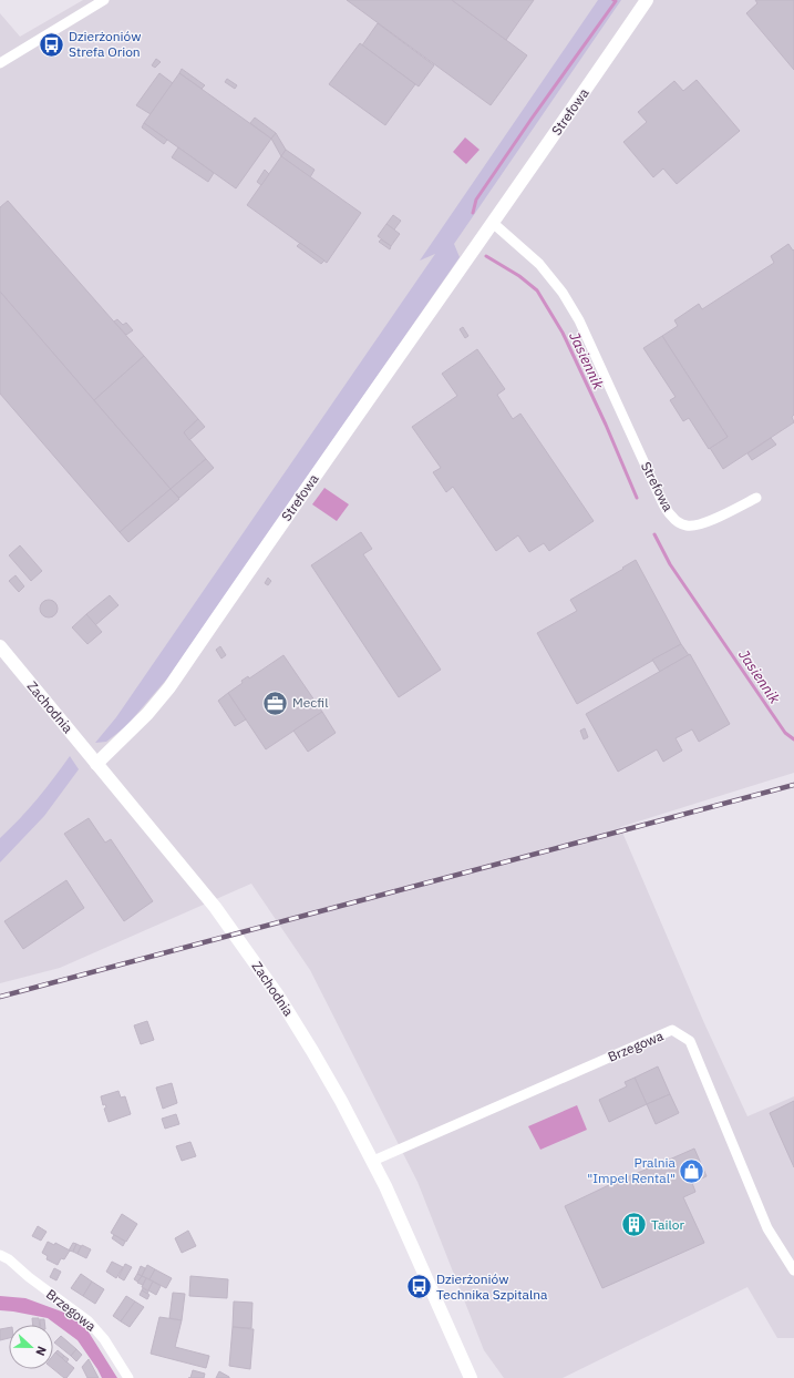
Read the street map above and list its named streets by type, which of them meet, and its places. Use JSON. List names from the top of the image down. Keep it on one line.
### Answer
{"streets":{"street":["Strefowa","Zachodnia","Brzegowa"]},"crossings":[["Strefowa","Zachodnia"],["Zachodnia","Brzegowa"]],"water":["Jasiennik"],"places":{"bus stop":["Dzierżoniów Strefa Orion","Dzierżoniów Technika Szpitalna"],"office":["Mecfil"],"shop":["Pralnia \"Impel Rental\""],"building":["Tailor"]},"north":"right"}
